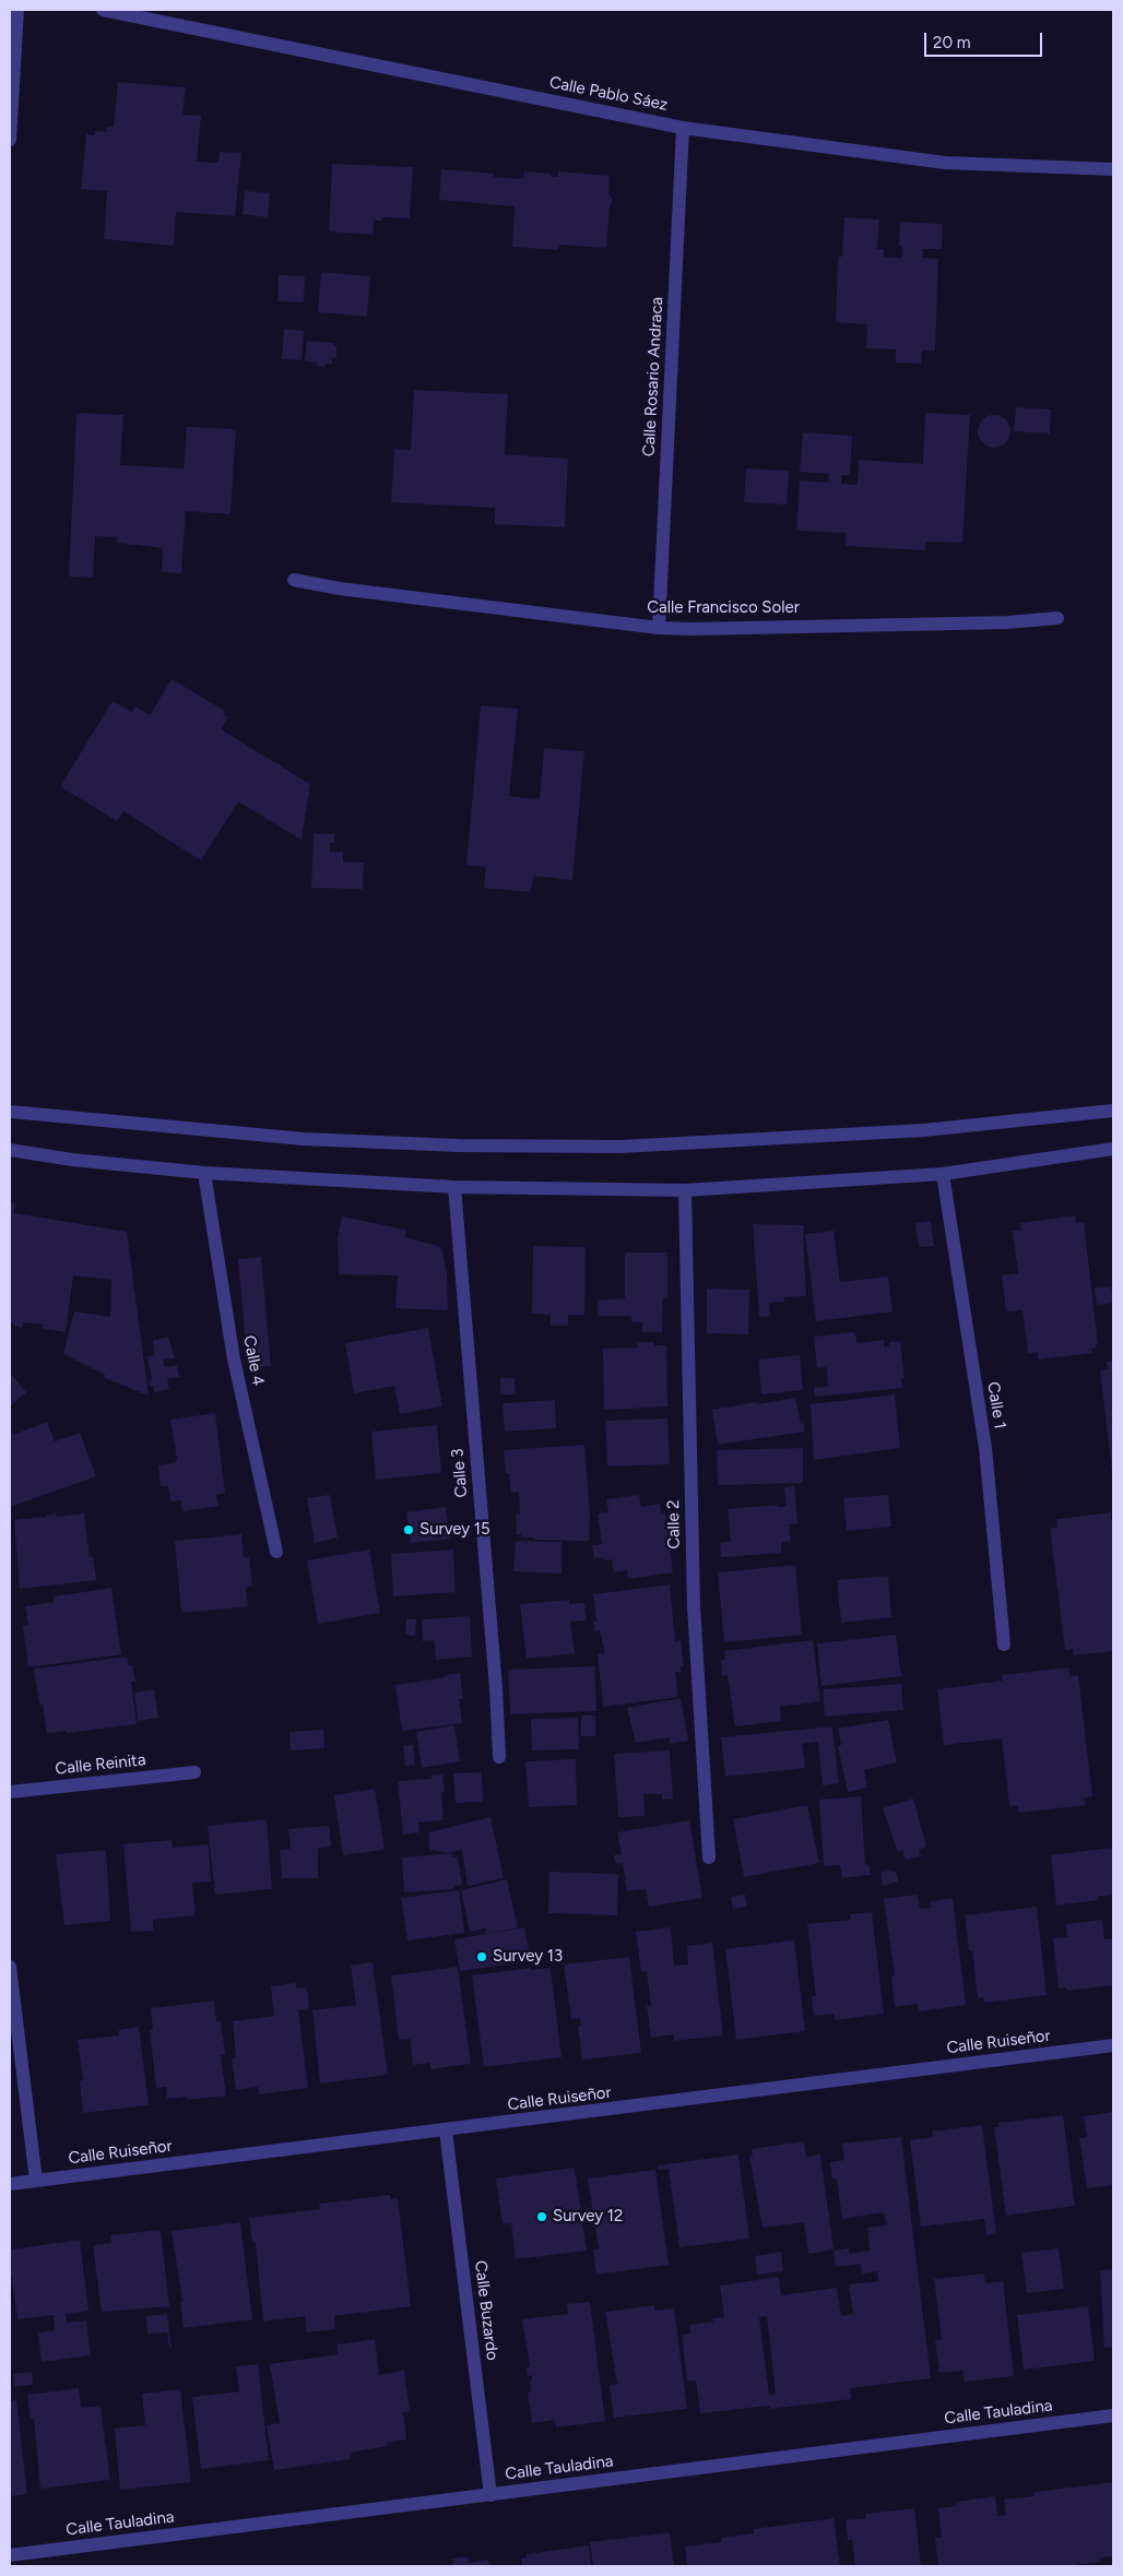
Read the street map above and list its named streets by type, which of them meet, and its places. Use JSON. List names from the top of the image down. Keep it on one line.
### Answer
{"streets":{"street":["Calle Pablo Sáez","Calle Rosario Andraca","Calle Francisco Soler","Calle 4","Calle 1","Calle 3","Calle 2","Calle Reinita","Calle Ruiseñor","Calle Buzardo","Calle Tauladina"]},"crossings":[["Calle Pablo Sáez","Calle Rosario Andraca"],["Calle Rosario Andraca","Calle Francisco Soler"],["Calle Ruiseñor","Calle Buzardo"],["Calle Buzardo","Calle Tauladina"]],"places":["Survey 15","Survey 13","Survey 12"],"scale_bar":"20 m"}
